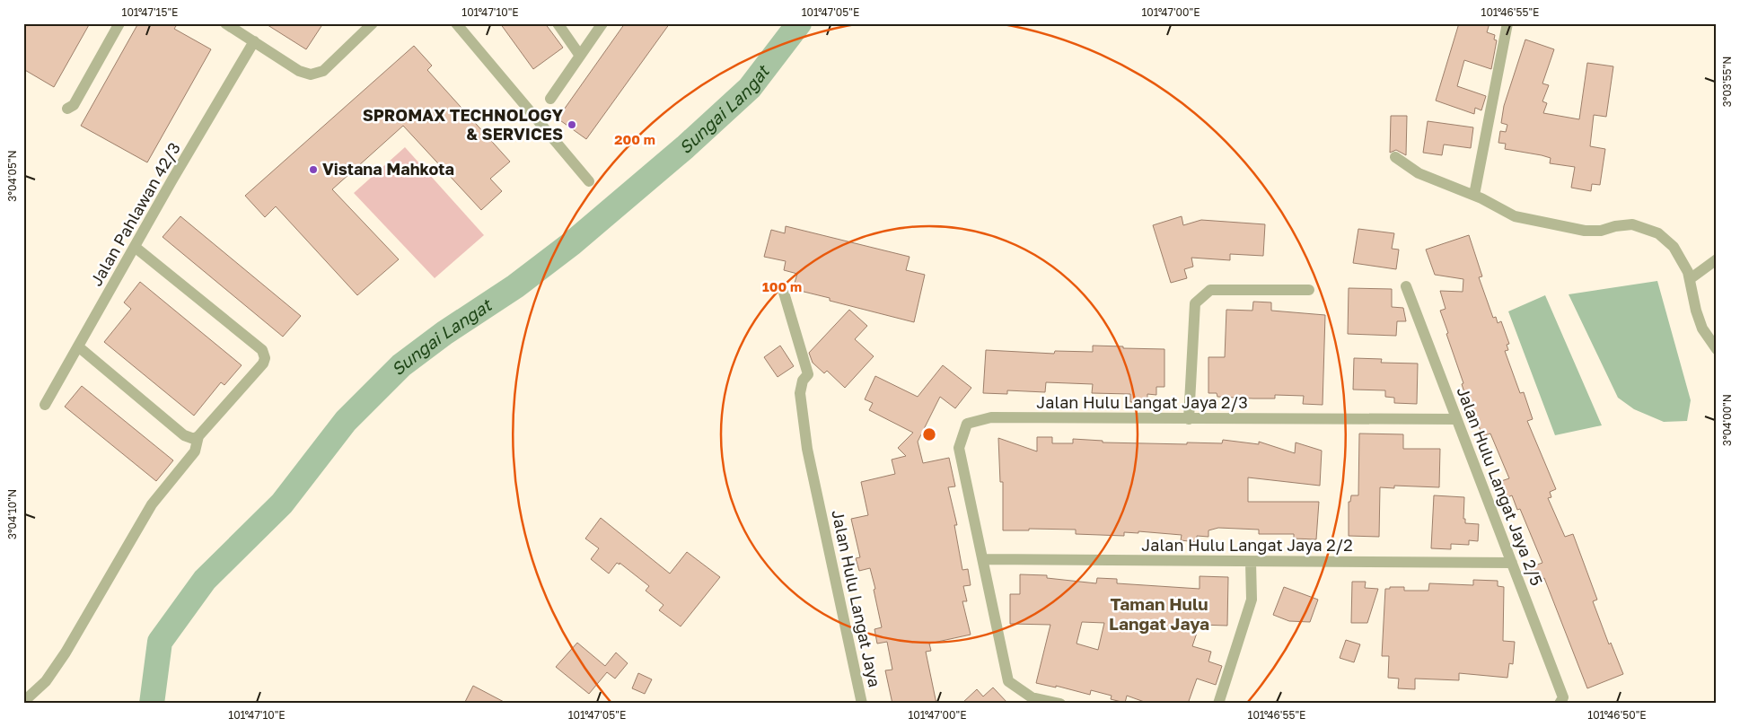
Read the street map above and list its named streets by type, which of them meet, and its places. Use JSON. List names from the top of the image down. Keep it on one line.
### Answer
{"streets":{"street":["Jalan Pahlawan 42/3","Jalan Hulu Langat Jaya 2/3","Jalan Hulu Langat Jaya 2/5","Jalan Hulu Langat Jaya 2/2","Jalan Hulu Langat Jaya"]},"crossings":[["Jalan Hulu Langat Jaya 2/3","Jalan Hulu Langat Jaya 2/5"],["Jalan Hulu Langat Jaya 2/3","Jalan Hulu Langat Jaya 2/2"],["Jalan Hulu Langat Jaya 2/5","Jalan Hulu Langat Jaya 2/2"]],"districts":["Taman Hulu Langat Jaya"],"water":["Sungai Langat"],"places":["SPROMAX TECHNOLOGY & SERVICES","Vistana Mahkota"],"coordinates":["101°47'15\"E","101°47'10\"E","101°47'05\"E","101°47'00\"E","101°46'55\"E","3°03'55\"N","3°04'05\"N","3°04'00\"N","3°04'10\"N","101°46'50\"E"],"rings":["200 m","100 m"]}
